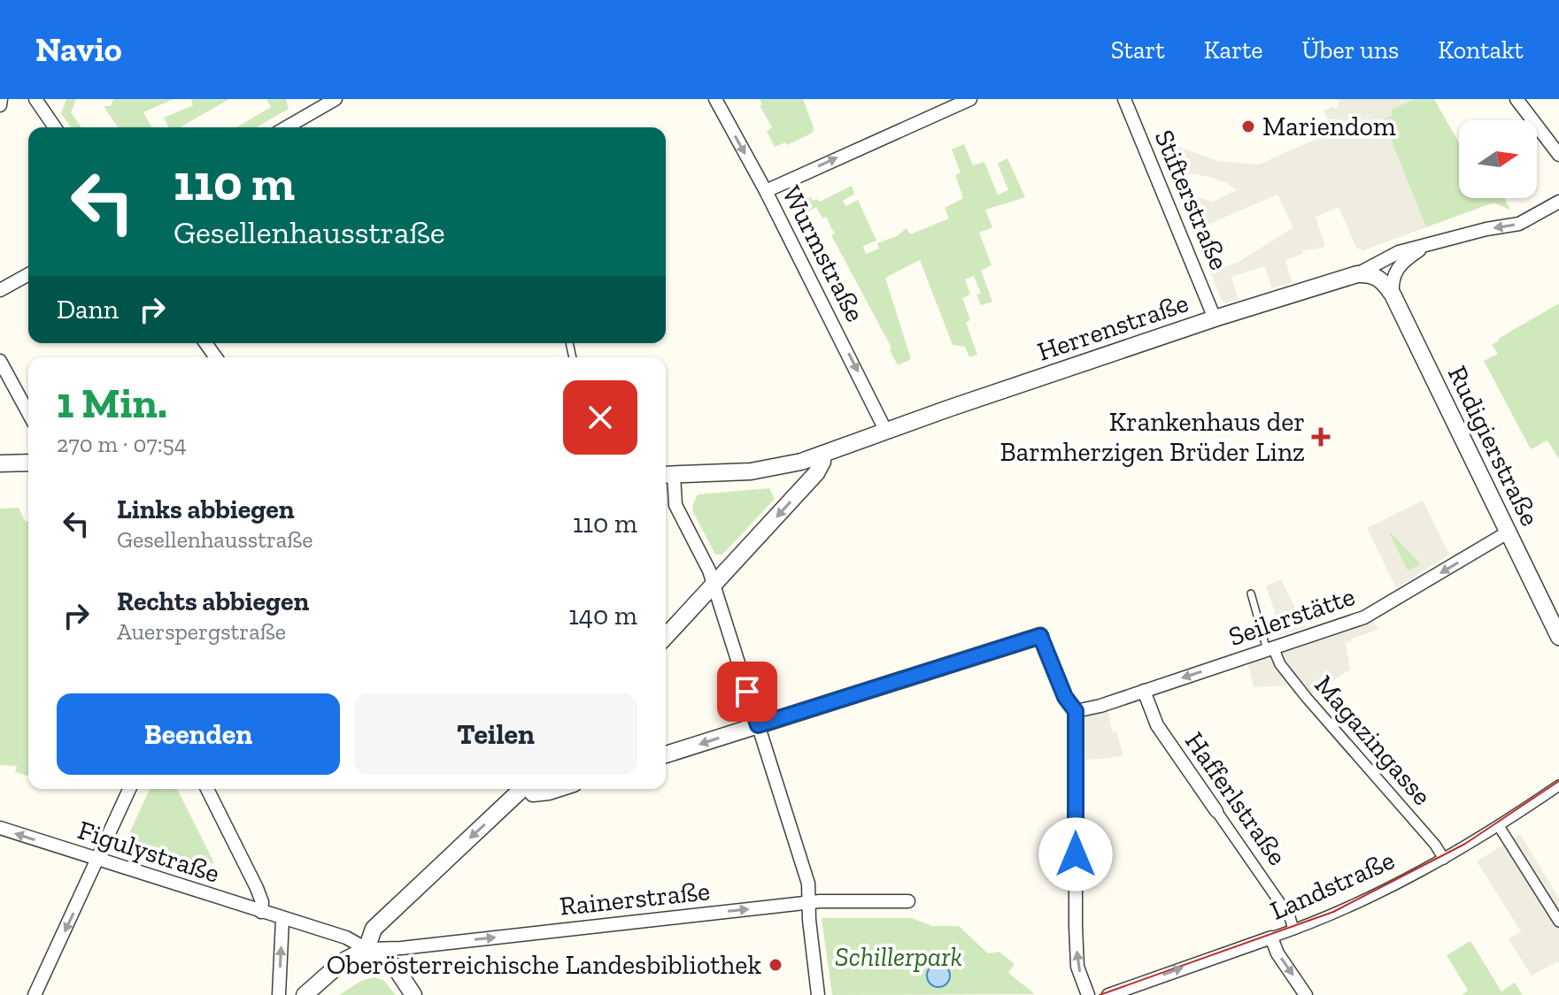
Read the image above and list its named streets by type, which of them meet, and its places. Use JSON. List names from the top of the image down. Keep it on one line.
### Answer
{"streets":{"street":["Stifterstraße","Wurmstraße","Herrenstraße","Rudigierstraße","Seilerstätte","Magazingasse","Hafferlstraße","Figulystraße","Landstraße","Rainerstraße"]},"crossings":[["Stifterstraße","Herrenstraße"],["Wurmstraße","Herrenstraße"],["Herrenstraße","Rudigierstraße"],["Rudigierstraße","Seilerstätte"],["Seilerstätte","Magazingasse"],["Seilerstätte","Hafferlstraße"],["Magazingasse","Landstraße"],["Hafferlstraße","Landstraße"],["Figulystraße","Rainerstraße"]],"one_way":["Wurmstraße","Seilerstätte","Rainerstraße"],"parks":["Schillerpark"],"places":{"other":["Mariendom","Oberösterreichische Landesbibliothek"],"health":["Krankenhaus der Barmherzigen Brüder Linz"]},"north":"right","page":{"header":"Navio","nav":["Start","Karte","Über uns","Kontakt"],"turn":["110 m","Gesellenhausstraße"],"then":"Dann","heading":["1 Min.","270 m · 07:54"],"list":[{"name":"Links abbiegen","note":"Gesellenhausstraße","value":"110 m"},{"name":"Rechts abbiegen","note":"Auerspergstraße","value":"140 m"}],"buttons":["Beenden","Teilen"]}}
